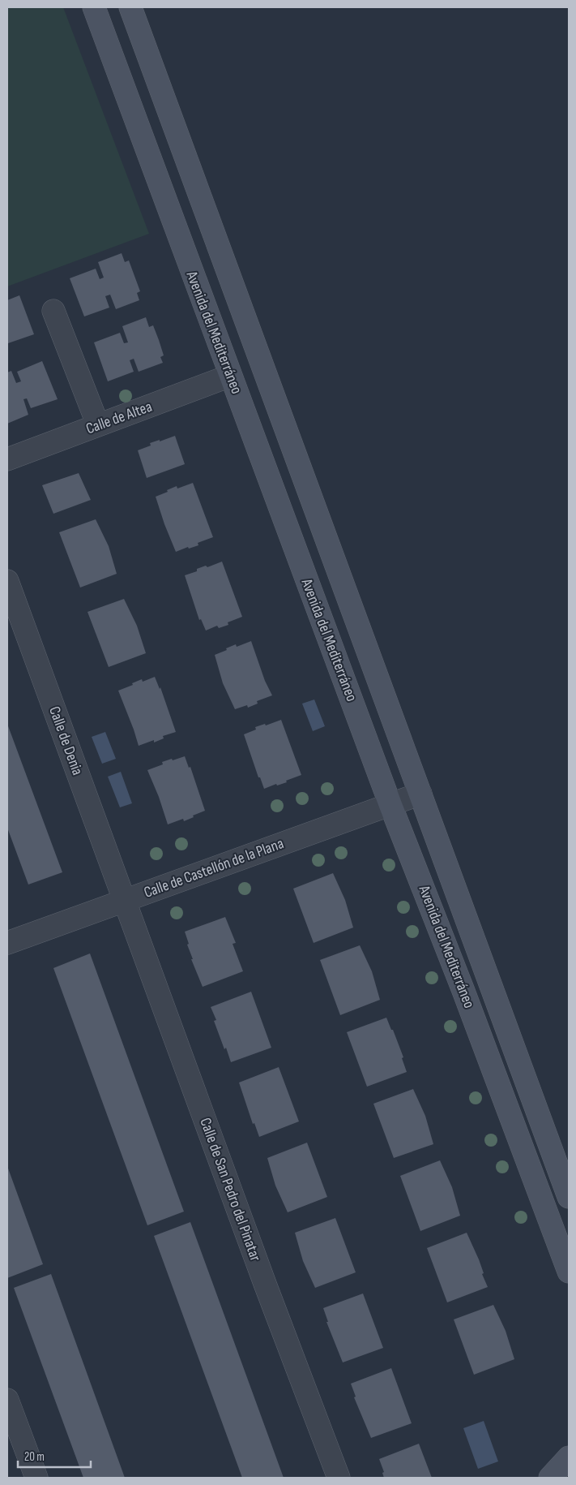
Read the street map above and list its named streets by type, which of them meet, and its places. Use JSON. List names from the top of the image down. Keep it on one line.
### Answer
{"streets":{"street":["Avenida del Mediterráneo","Calle de Altea","Calle de Denia","Calle de Castellón de la Plana","Calle de San Pedro del Pinatar"]},"crossings":[["Avenida del Mediterráneo","Calle de Altea"],["Avenida del Mediterráneo","Calle de Castellón de la Plana"],["Calle de Denia","Calle de Castellón de la Plana"],["Calle de Denia","Calle de San Pedro del Pinatar"],["Calle de Castellón de la Plana","Calle de San Pedro del Pinatar"]],"scale_bar":"20 m"}
